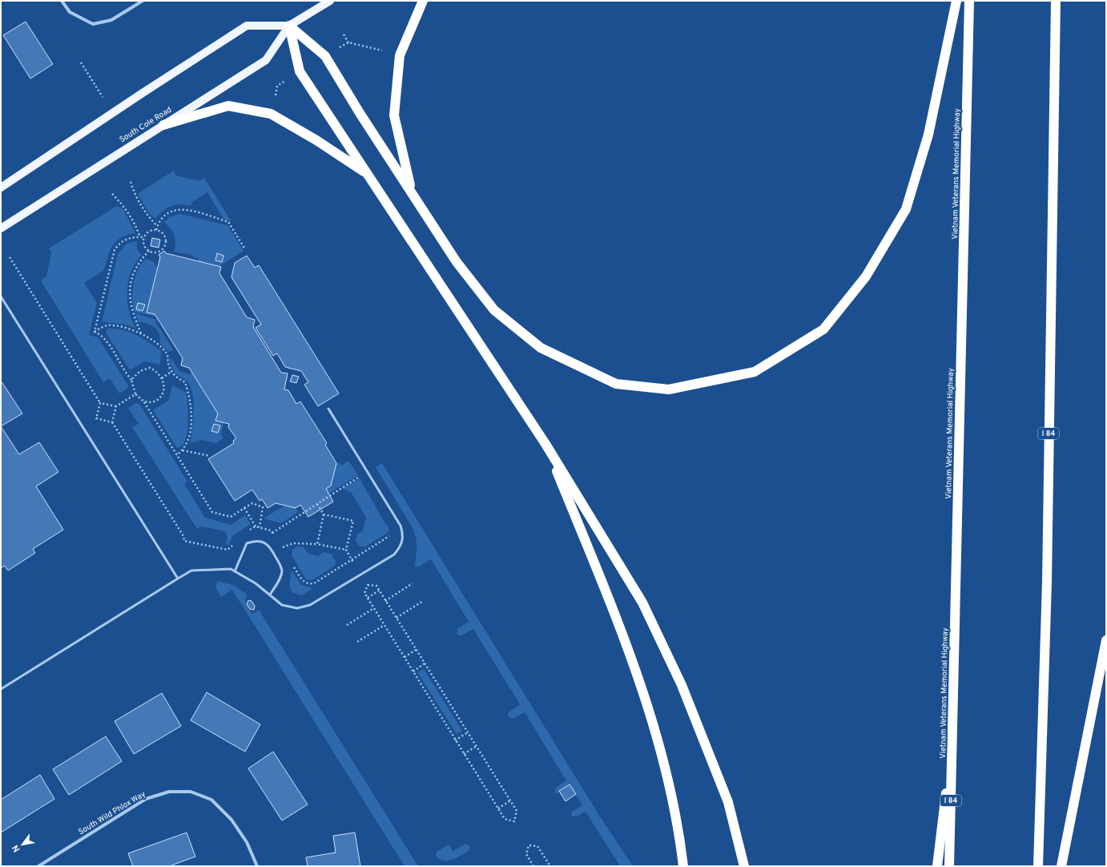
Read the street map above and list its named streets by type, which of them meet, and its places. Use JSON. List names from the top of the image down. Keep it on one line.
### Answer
{"streets":{"highway":["Vietnam Veterans Memorial Highway","I 84"],"main road":["South Cole Road"],"street":["South Wild Phlox Way"]},"north":"bottom left"}
